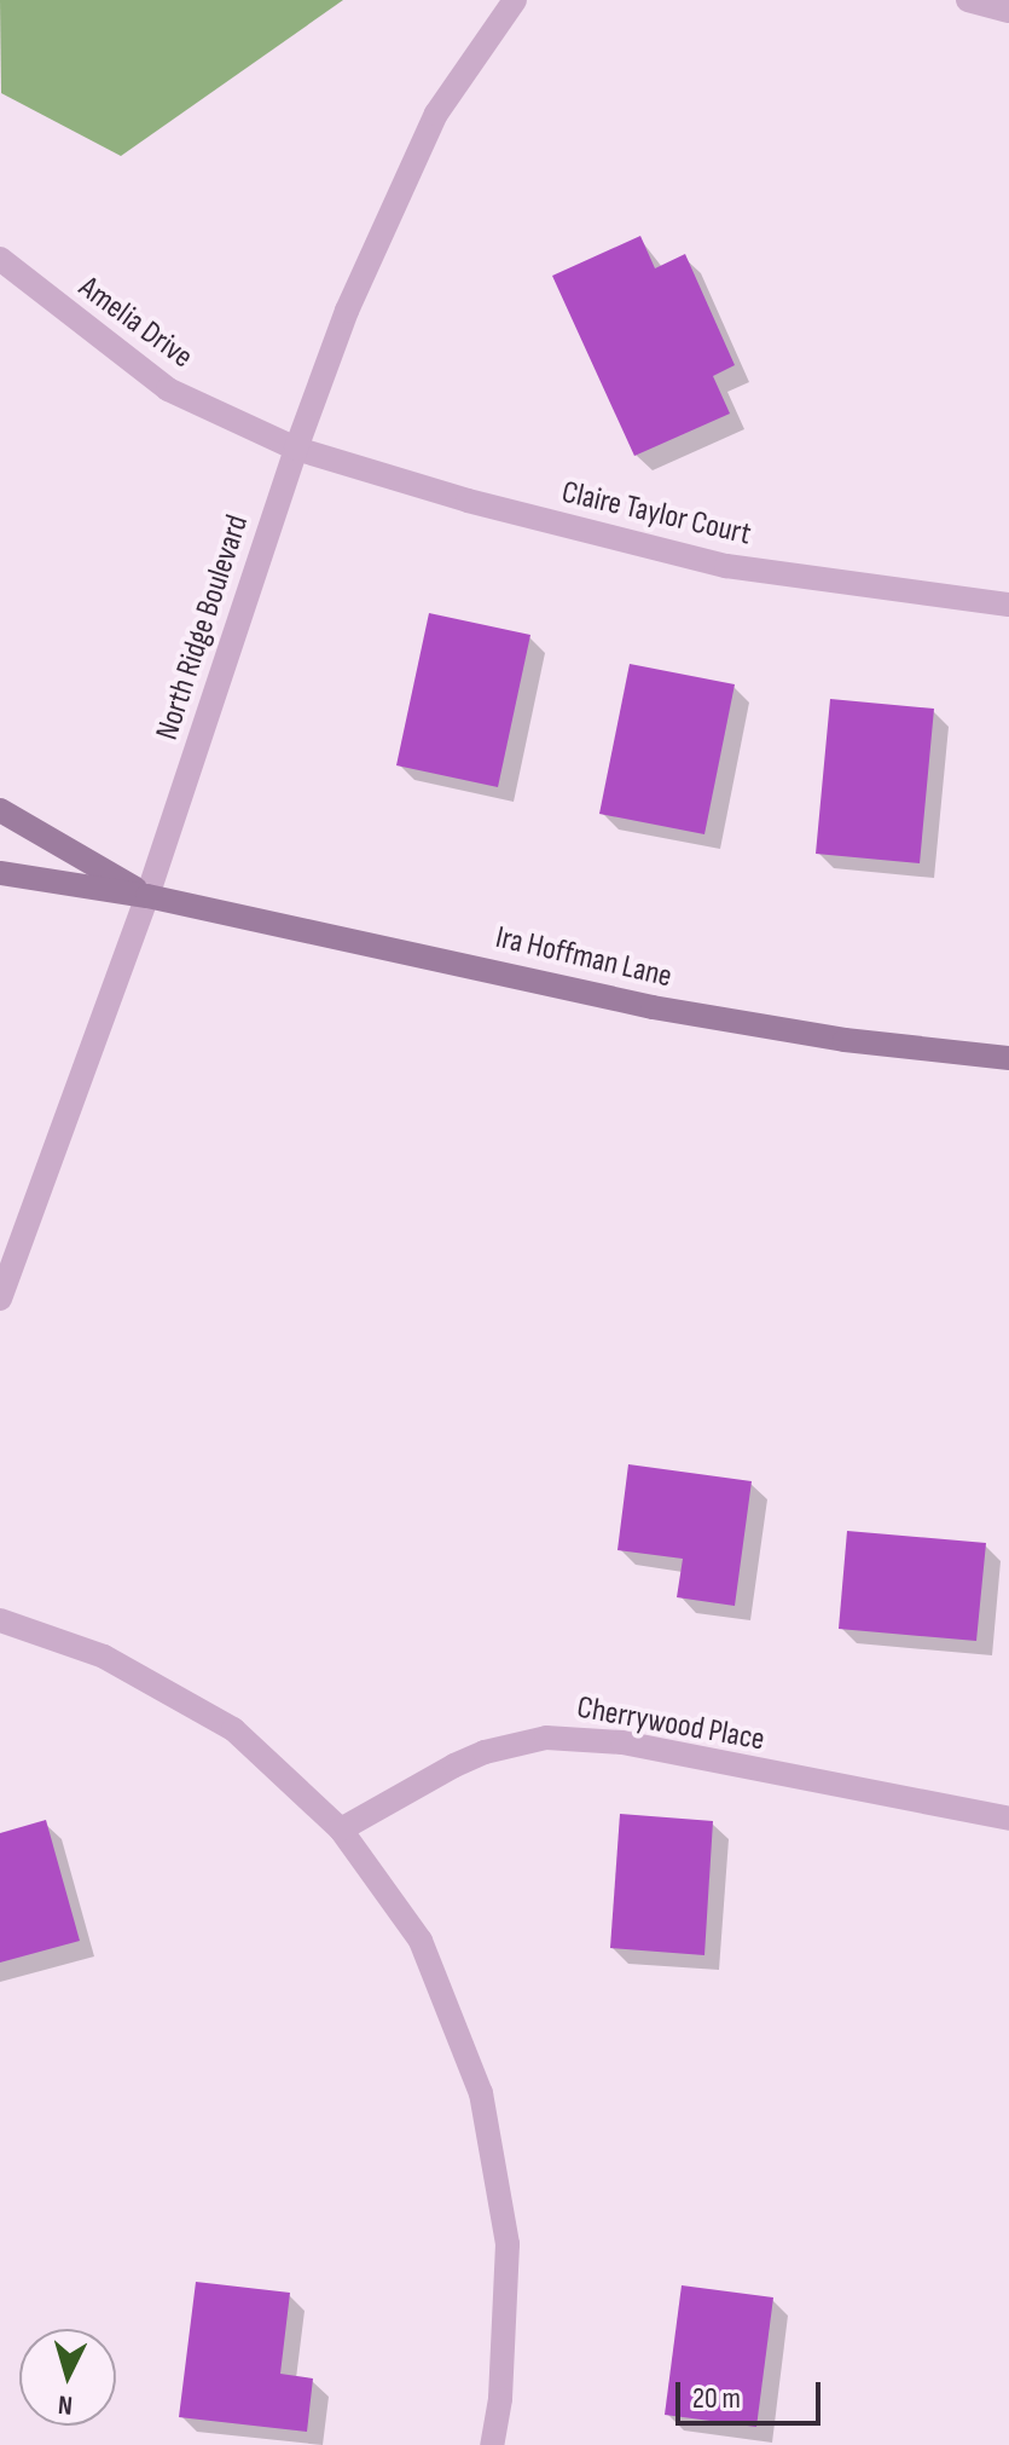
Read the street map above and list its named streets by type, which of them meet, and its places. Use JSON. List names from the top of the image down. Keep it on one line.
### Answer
{"streets":{"main road":["Ira Hoffman Lane"],"street":["Amelia Drive","Claire Taylor Court","North Ridge Boulevard","Cherrywood Place"]},"crossings":[["Amelia Drive","Claire Taylor Court"],["Amelia Drive","North Ridge Boulevard"],["Claire Taylor Court","North Ridge Boulevard"],["North Ridge Boulevard","Ira Hoffman Lane"]],"scale_bar":"20 m","north":"bottom"}
